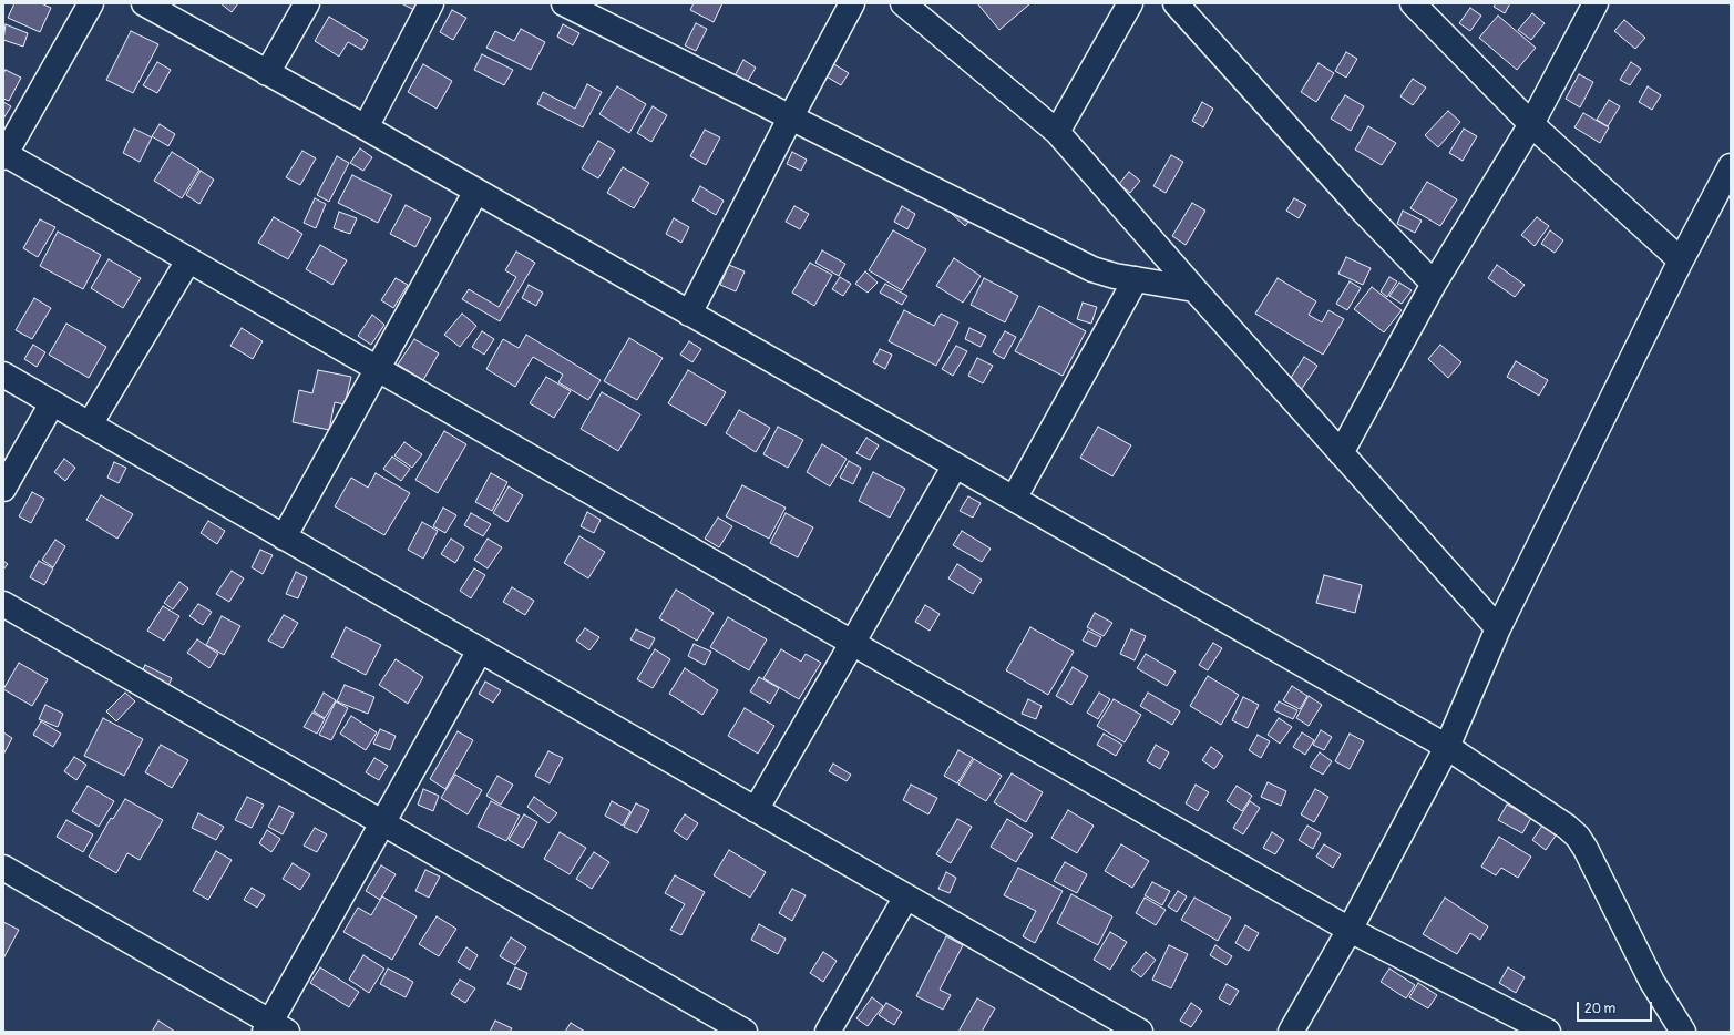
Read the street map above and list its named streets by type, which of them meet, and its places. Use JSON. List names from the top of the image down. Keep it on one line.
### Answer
{"scale_bar":"20 m"}
